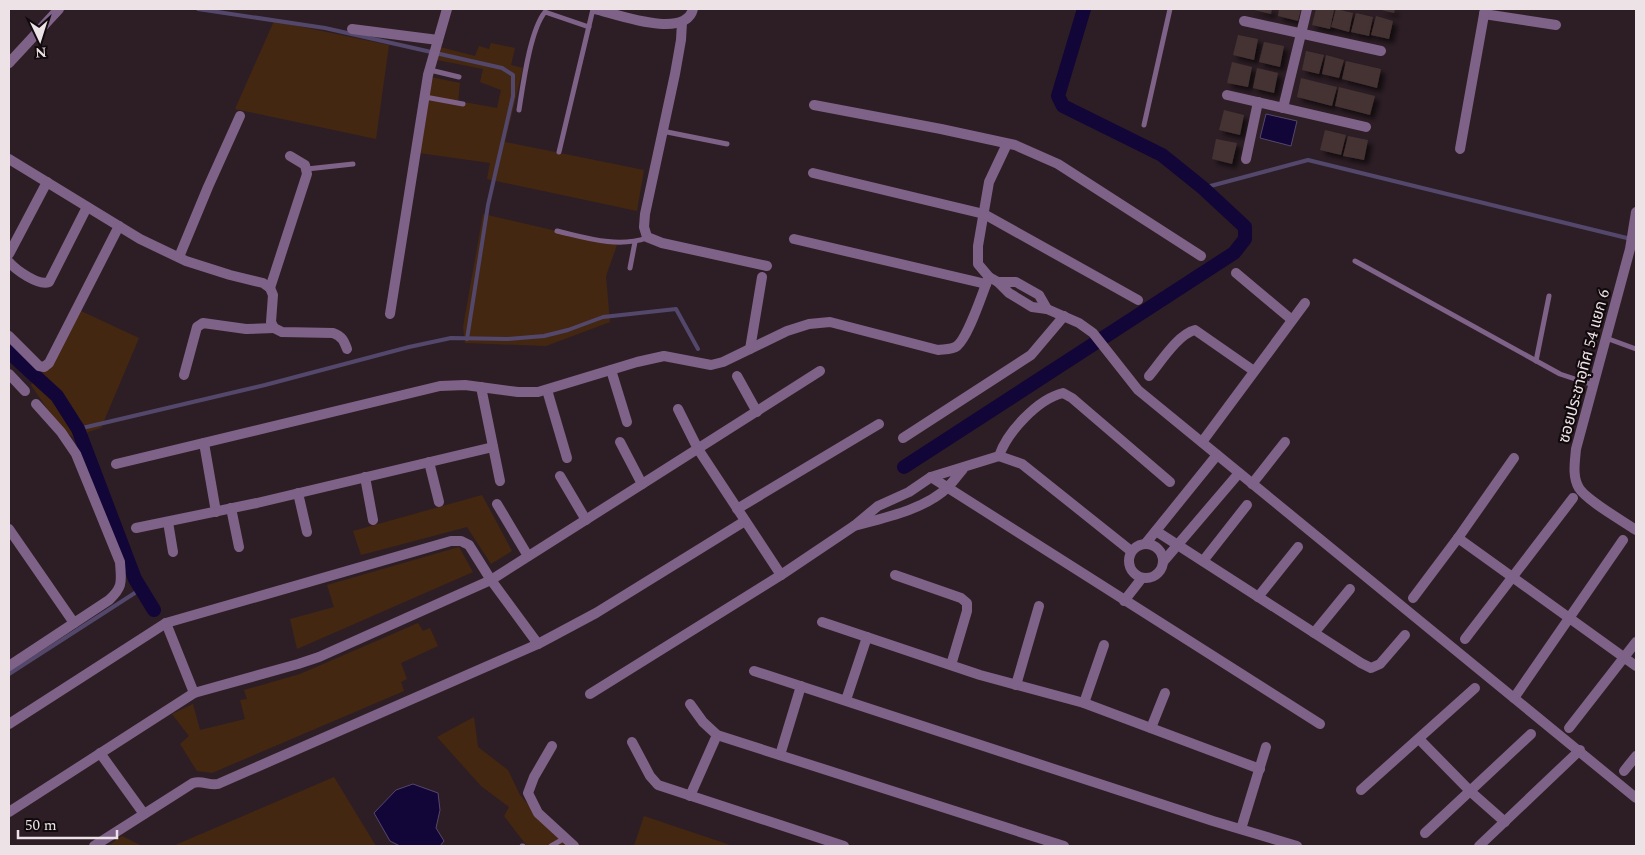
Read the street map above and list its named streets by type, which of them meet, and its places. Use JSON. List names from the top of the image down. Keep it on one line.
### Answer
{"streets":{"street":["ซอยประชาอุทิศ 54 แยก 6"]},"scale_bar":"50 m","north":"bottom"}
